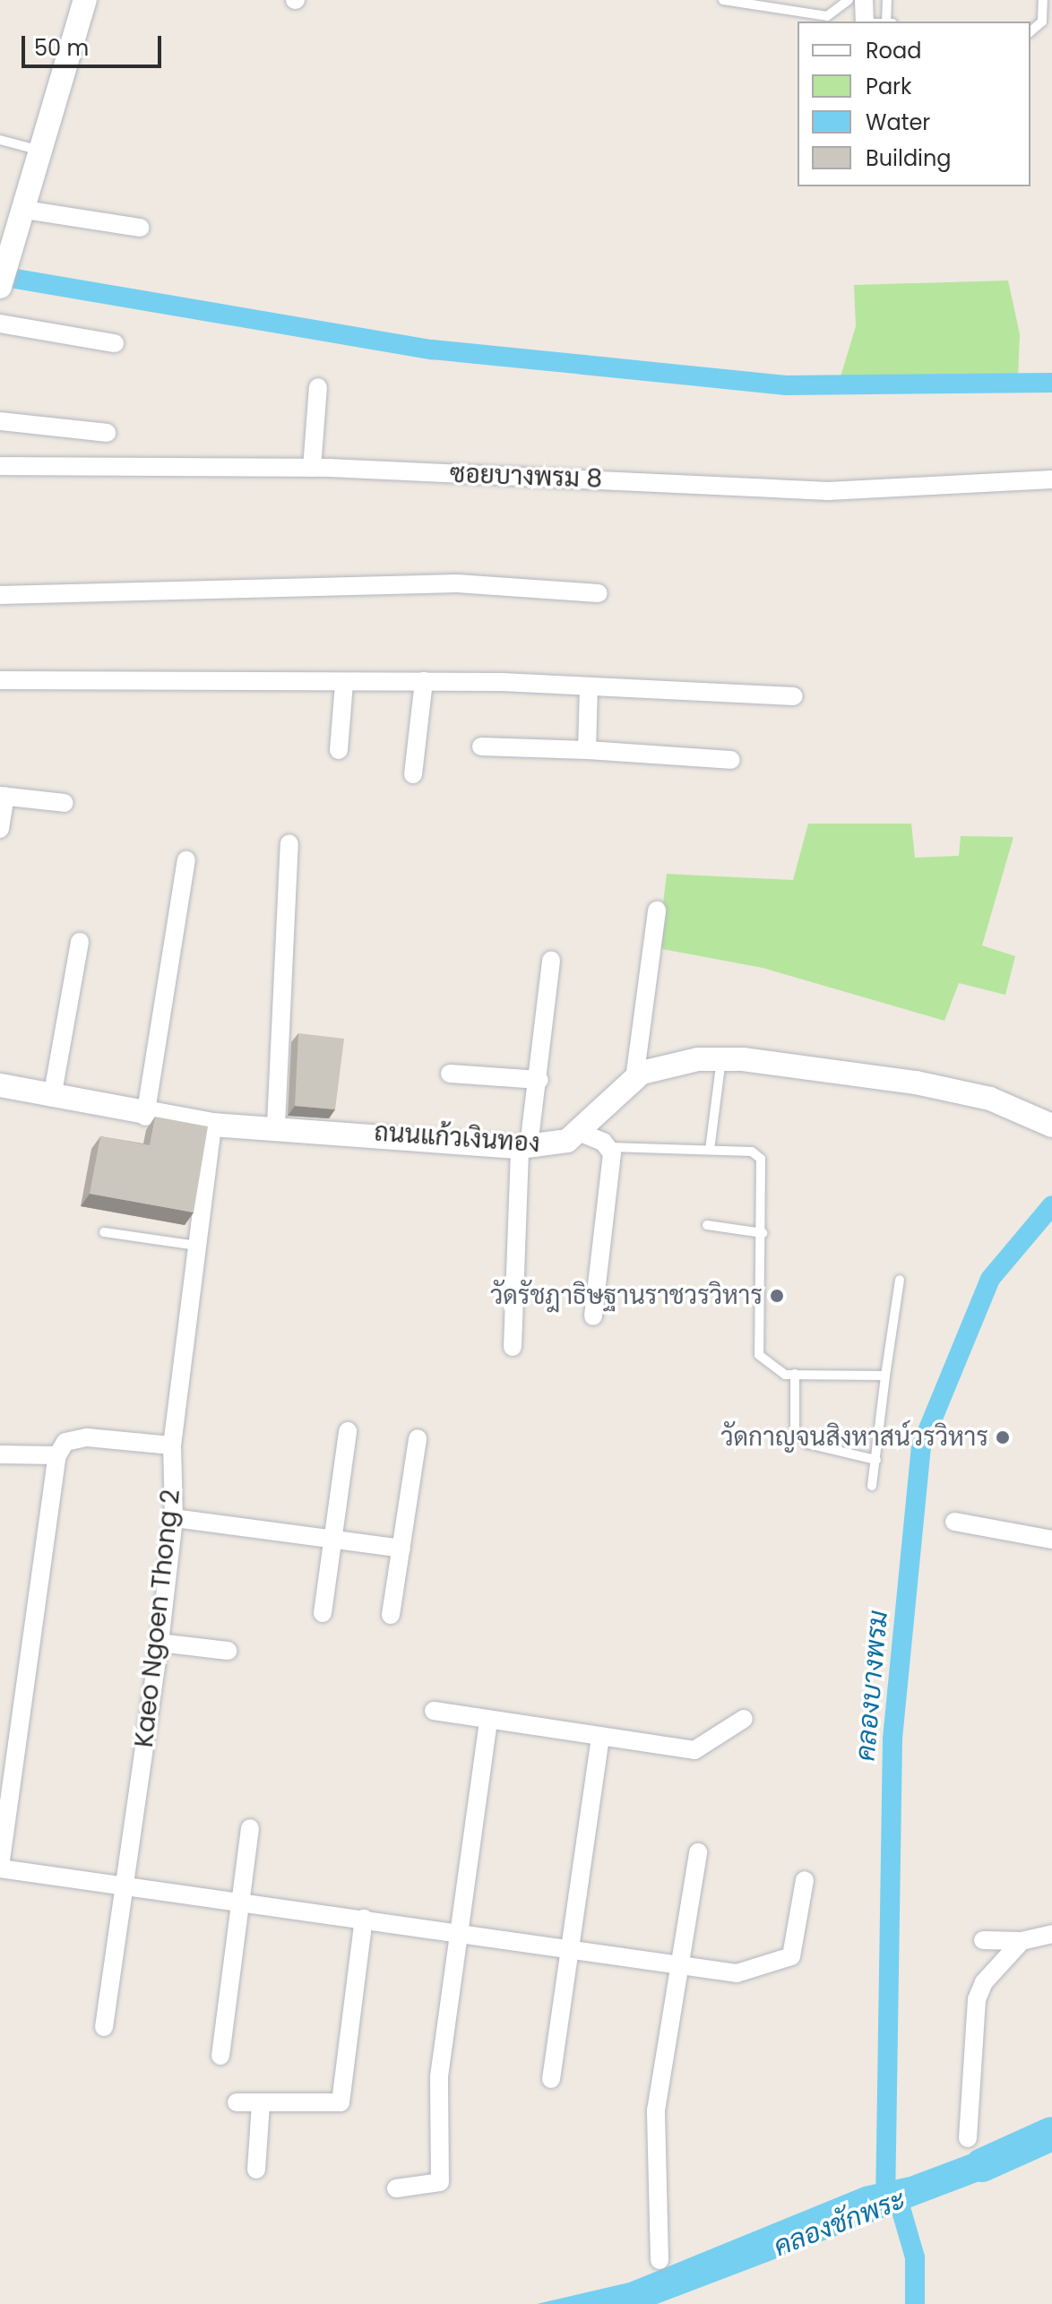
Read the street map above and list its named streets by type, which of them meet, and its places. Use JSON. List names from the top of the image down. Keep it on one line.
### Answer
{"streets":{"street":["ซอยบางพรม 8","ถนนแก้วเงินทอง","Kaeo Ngoen Thong 2"]},"crossings":[["ถนนแก้วเงินทอง","Kaeo Ngoen Thong 2"]],"water":["คลองบางพรม","คลองชักพระ"],"places":["วัดรัชฎาธิษฐานราชวรวิหาร","วัดกาญจนสิงหาสน์วรวิหาร"],"legend":["Road","Park","Water","Building"],"scale_bar":"50 m"}
